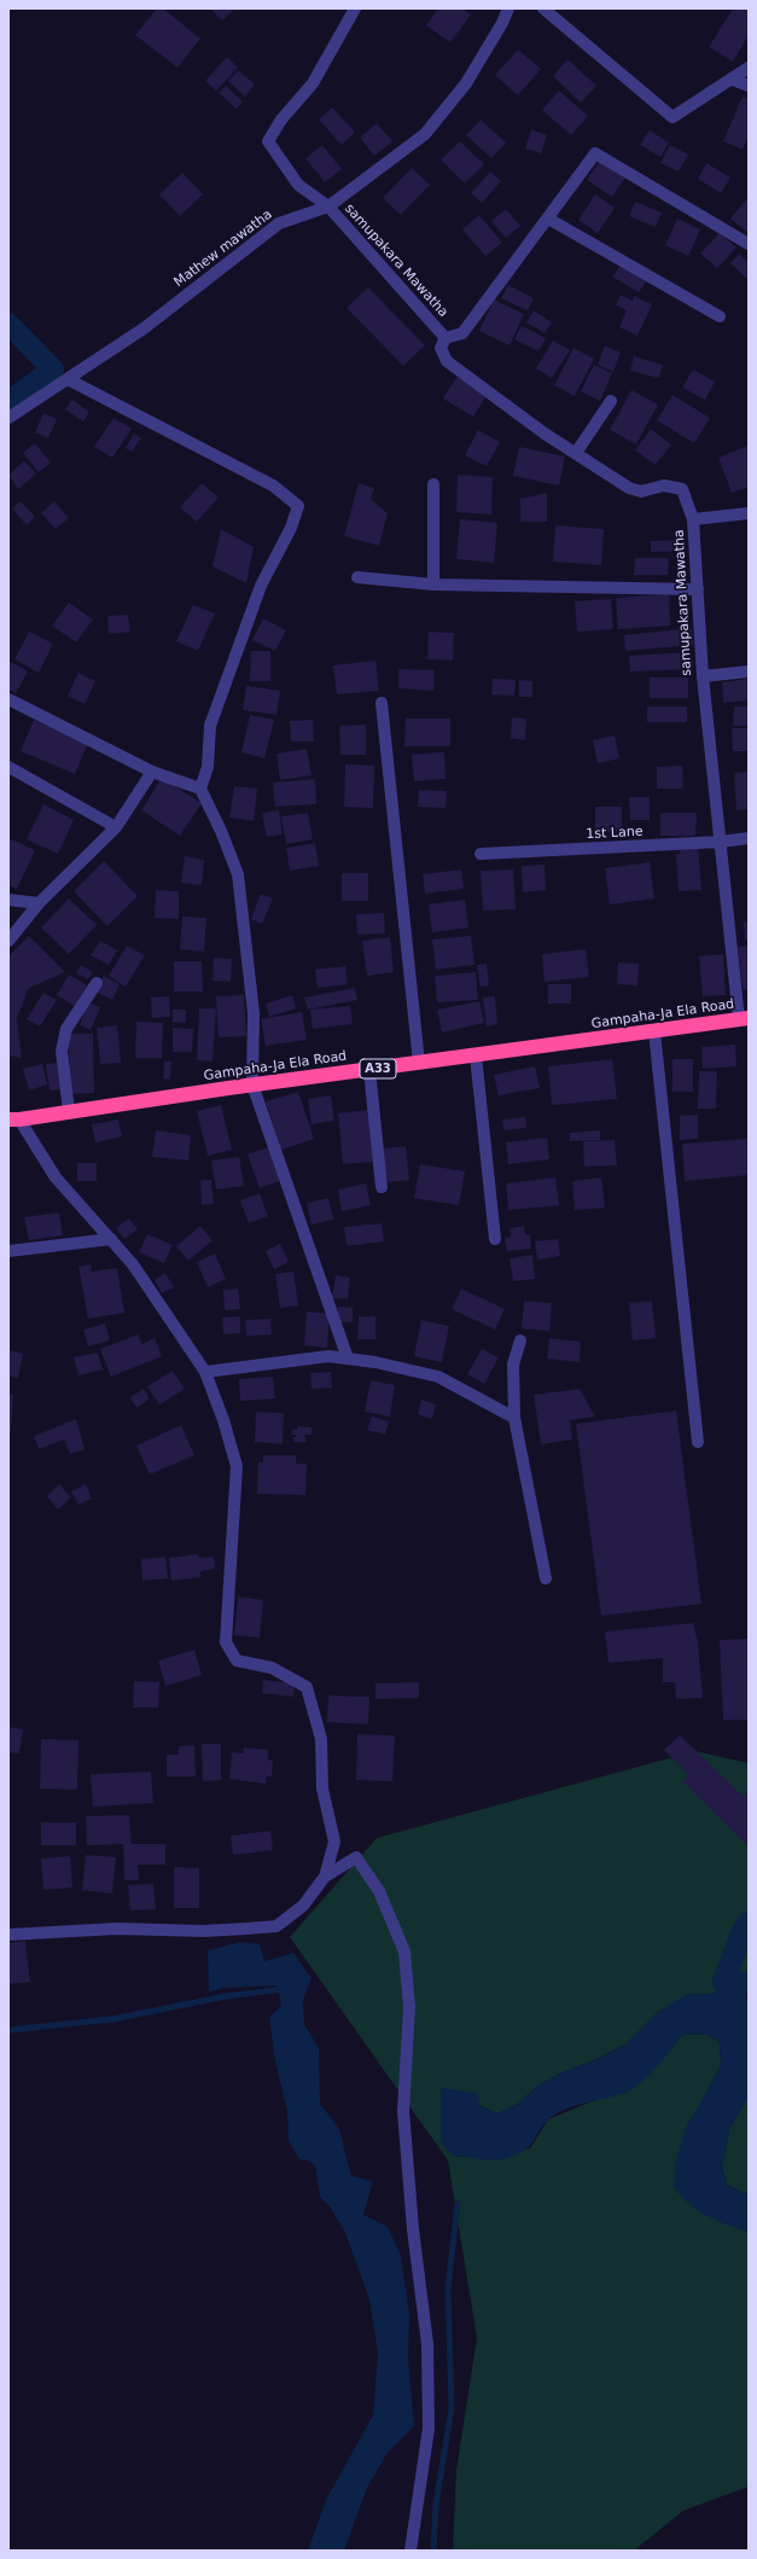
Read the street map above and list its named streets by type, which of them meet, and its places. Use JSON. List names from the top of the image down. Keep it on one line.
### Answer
{"streets":{"highway":["Gampaha-Ja Ela Road","A33"],"street":["Mathew mawatha","samupakara Mawatha","1st Lane"]},"crossings":[["Mathew mawatha","samupakara Mawatha"],["samupakara Mawatha","1st Lane"],["samupakara Mawatha","Gampaha-Ja Ela Road"]]}
